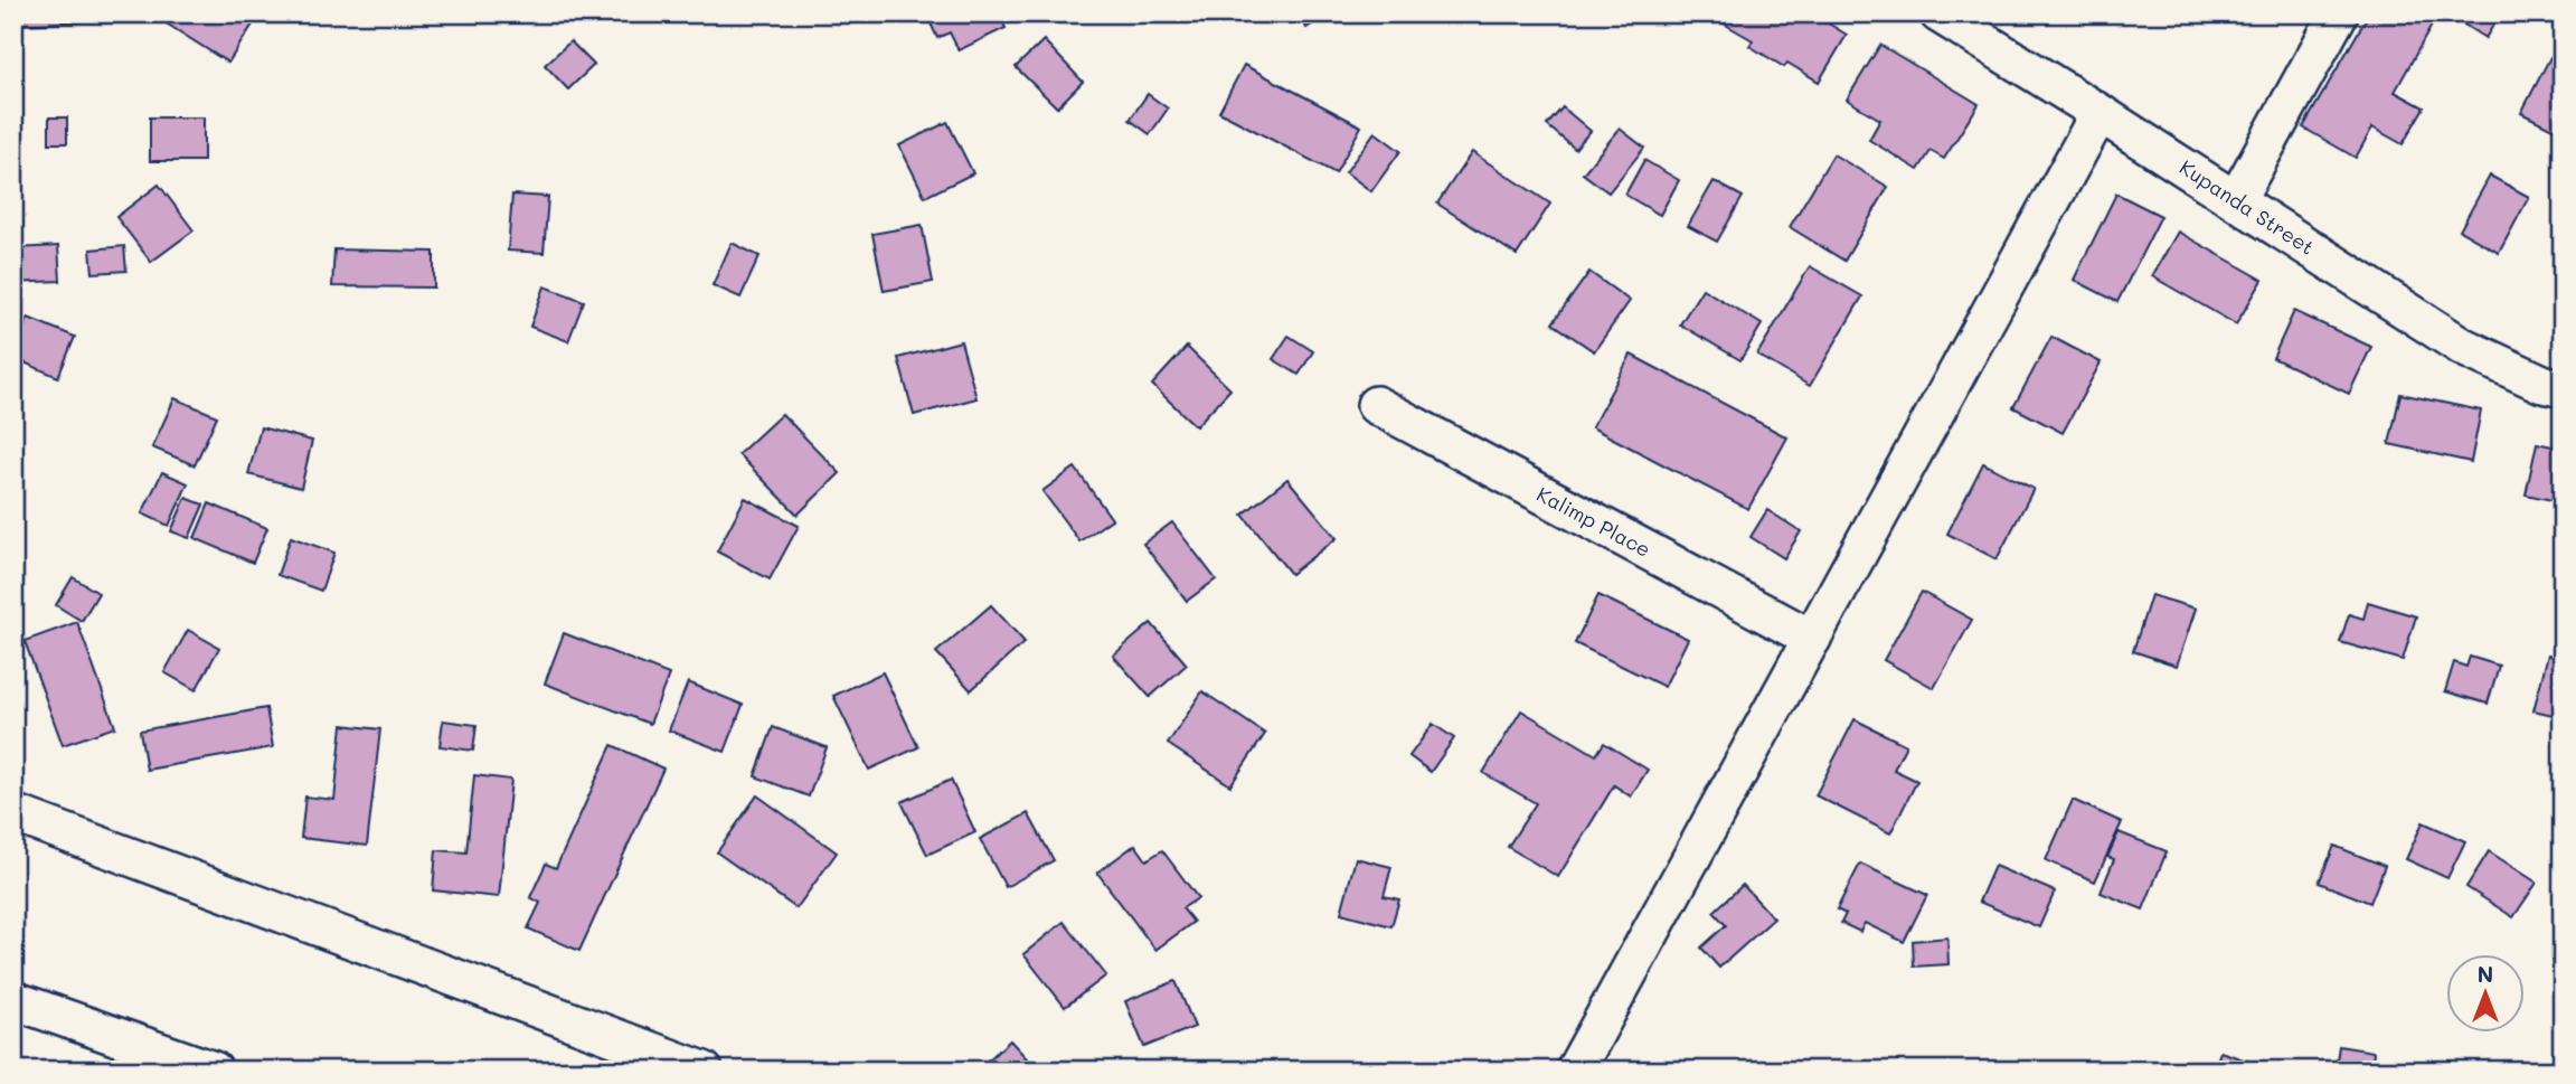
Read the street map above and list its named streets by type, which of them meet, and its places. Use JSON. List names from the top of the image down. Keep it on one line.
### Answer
{"streets":{"street":["Kupanda Street","Kalimp Place"]},"north":"top"}
